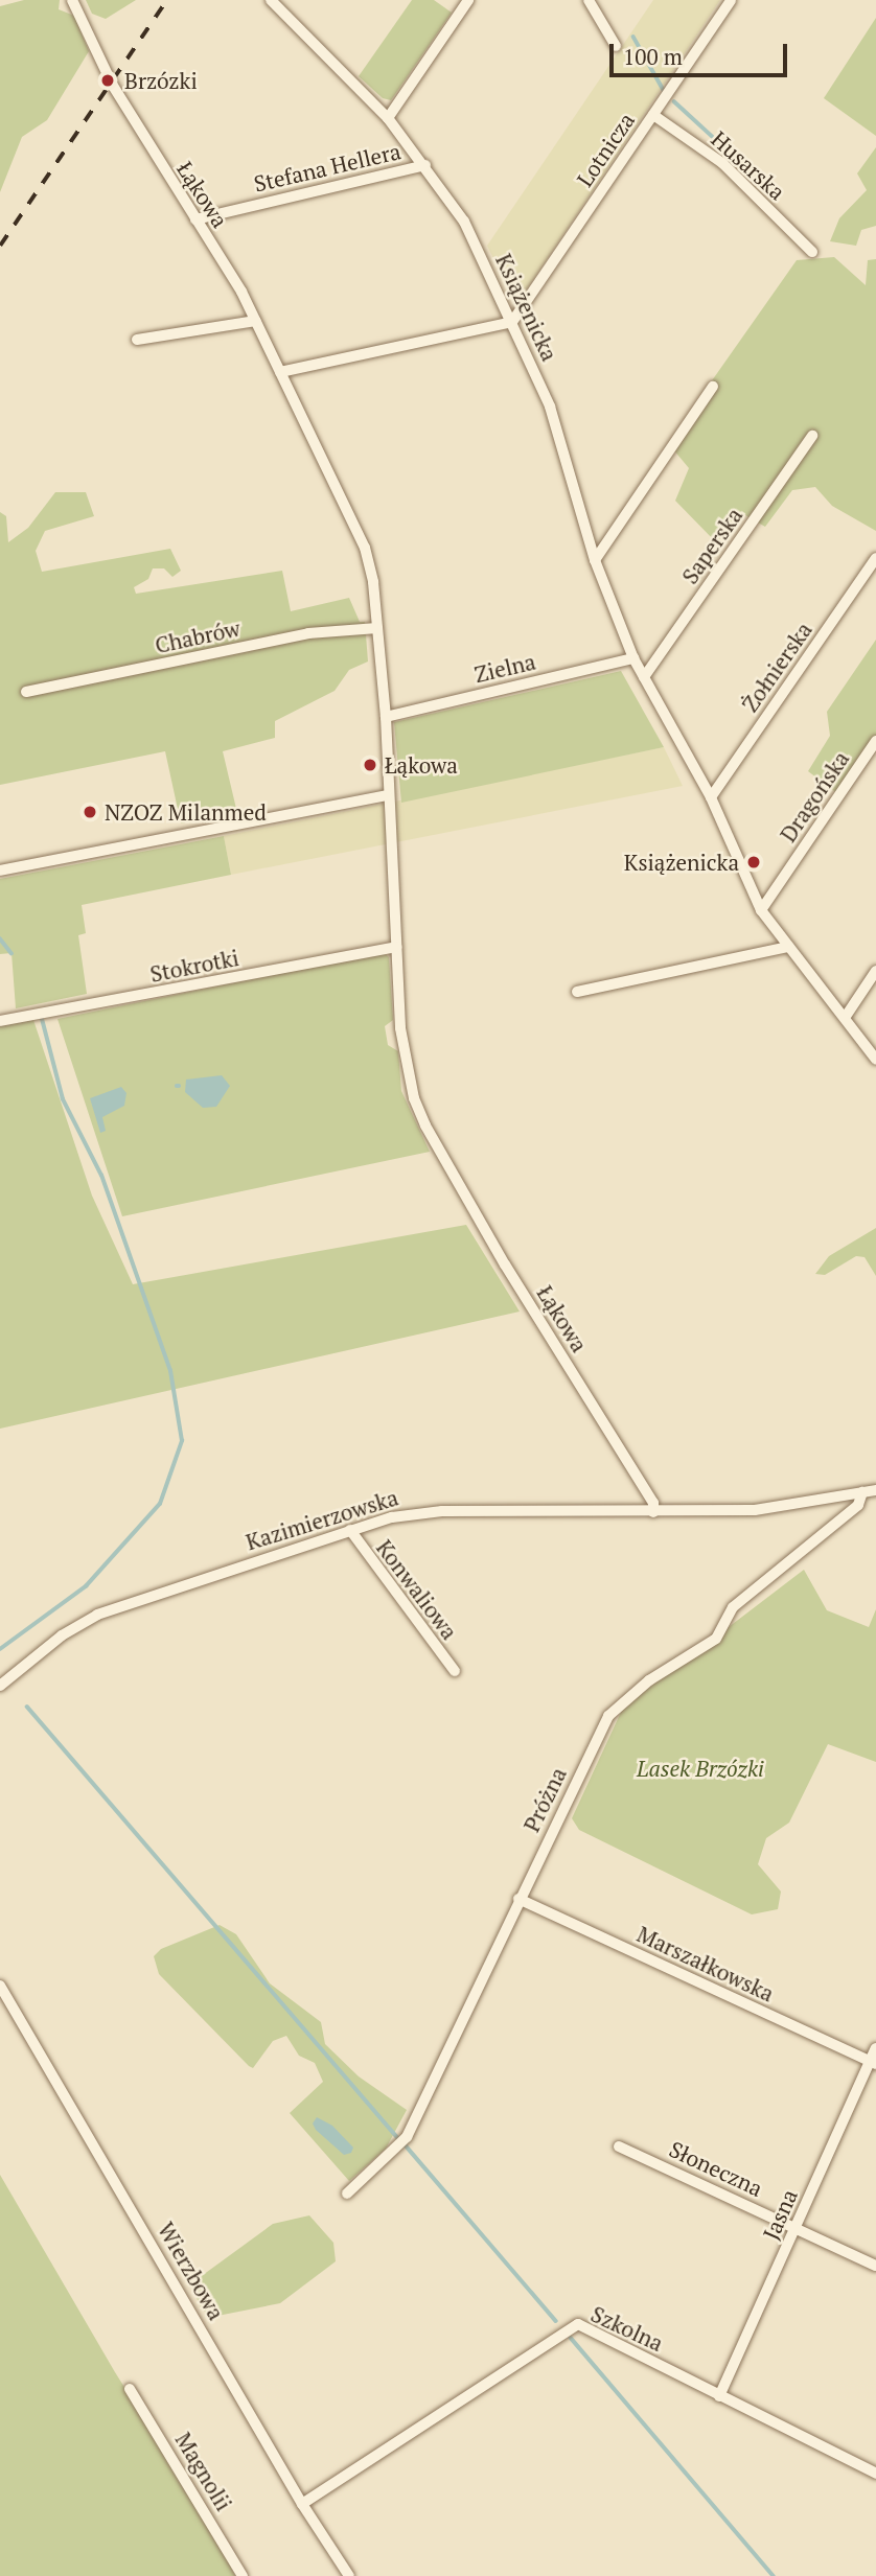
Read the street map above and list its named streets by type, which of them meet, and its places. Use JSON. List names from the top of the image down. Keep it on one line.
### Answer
{"streets":{"street":["Lotnicza","Husarska","Stefana Hellera","Łąkowa","Książenicka","Saperska","Chabrów","Żołnierska","Zielna","Dragońska","Stokrotki","Kazimierzowska","Konwaliowa","Próżna","Marszałkowska","Słoneczna","Jasna","Wierzbowa","Szkolna","Magnolii"]},"crossings":[["Lotnicza","Husarska"],["Lotnicza","Książenicka"],["Stefana Hellera","Łąkowa"],["Stefana Hellera","Książenicka"],["Łąkowa","Chabrów"],["Łąkowa","Zielna"],["Łąkowa","Stokrotki"],["Łąkowa","Kazimierzowska"],["Książenicka","Saperska"],["Książenicka","Żołnierska"],["Książenicka","Zielna"],["Książenicka","Dragońska"],["Kazimierzowska","Konwaliowa"],["Kazimierzowska","Próżna"],["Próżna","Marszałkowska"],["Marszałkowska","Jasna"],["Słoneczna","Jasna"],["Jasna","Szkolna"],["Wierzbowa","Szkolna"]],"parks":["Lasek Brzózki"],"places":["Brzózki","Łąkowa","NZOZ Milanmed","Książenicka"],"scale_bar":"100 m"}
